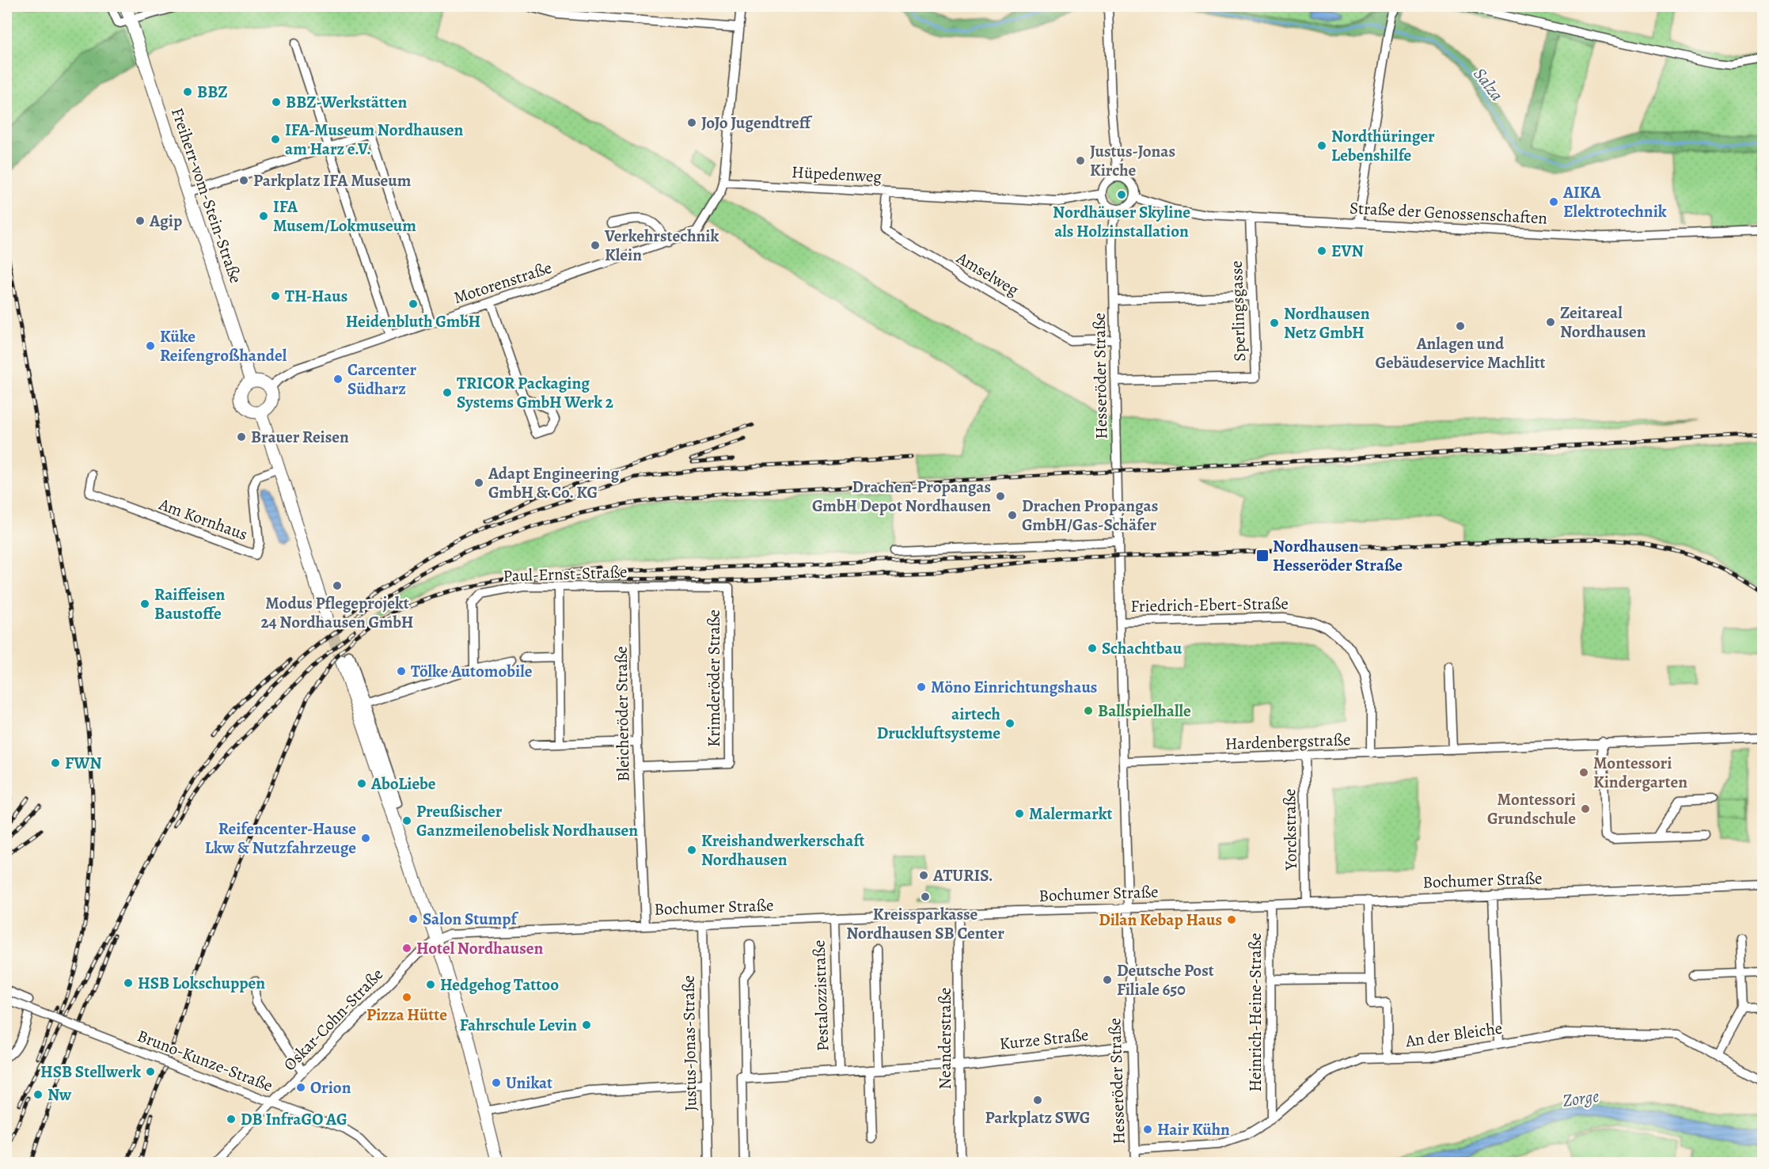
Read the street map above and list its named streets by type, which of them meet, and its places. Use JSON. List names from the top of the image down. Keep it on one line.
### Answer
{"streets":{"main road":["Freiherr-vom-Stein-Straße"],"street":["Hüpedenweg","Straße der Genossenschaften","Amselweg","Motorenstraße","Sperlingsgasse","Hesseröder Straße","Am Kornhaus","Paul-Ernst-Straße","Friedrich-Ebert-Straße","Krimderöder Straße","Bleicheröder Straße","Hardenbergstraße","Yorckstraße","Bochumer Straße","Pestalozzistraße","Heinrich-Heine-Straße","Oskar-Cohn-Straße","An der Bleiche","Neanderstraße","Kurze Straße","Justus-Jonas-Straße","Bruno-Kunze-Straße"]},"crossings":[["Hüpedenweg","Straße der Genossenschaften"],["Hüpedenweg","Amselweg"],["Hüpedenweg","Motorenstraße"],["Hüpedenweg","Hesseröder Straße"],["Freiherr-vom-Stein-Straße","Motorenstraße"],["Straße der Genossenschaften","Sperlingsgasse"],["Straße der Genossenschaften","Hesseröder Straße"],["Amselweg","Hesseröder Straße"],["Sperlingsgasse","Hesseröder Straße"],["Hesseröder Straße","Friedrich-Ebert-Straße"],["Hesseröder Straße","Hardenbergstraße"],["Hesseröder Straße","Bochumer Straße"],["Hesseröder Straße","An der Bleiche"],["Hesseröder Straße","Kurze Straße"],["Paul-Ernst-Straße","Krimderöder Straße"],["Paul-Ernst-Straße","Bleicheröder Straße"],["Friedrich-Ebert-Straße","Hardenbergstraße"],["Krimderöder Straße","Bleicheröder Straße"],["Bleicheröder Straße","Bochumer Straße"],["Hardenbergstraße","Yorckstraße"],["Yorckstraße","Bochumer Straße"],["Bochumer Straße","Pestalozzistraße"],["Bochumer Straße","Heinrich-Heine-Straße"],["Bochumer Straße","Oskar-Cohn-Straße"],["Bochumer Straße","Neanderstraße"],["Bochumer Straße","Justus-Jonas-Straße"],["Pestalozzistraße","Neanderstraße"],["Pestalozzistraße","Kurze Straße"],["Heinrich-Heine-Straße","An der Bleiche"],["Oskar-Cohn-Straße","Bruno-Kunze-Straße"],["Neanderstraße","Kurze Straße"]],"water":["Salza","Zorge"],"places":{"other":["BBZ","BBZ-Werkstätten","JoJo Jugendtreff","IFA-Museum Nordhausen am Harz e.V.","Nordthüringer Lebenshilfe","Justus-Jonas Kirche","Parkplatz IFA Museum","Nordhäuser Skyline als Holzinstallation","AIKA Elektrotechnik","IFA Musem/Lokmuseum","Agip","Verkehrstechnik Klein","EVN","TH-Haus","Heidenbluth GmbH","Zeitareal Nordhausen","Nordhausen Netz GmbH","Anlagen und Gebäudeservice Machlitt","Küke Reifengroßhandel","Carcenter Südharz","TRICOR Packaging Systems GmbH Werk 2","Brauer Reisen","Adapt Engineering GmbH & Co. KG","Drachen-Propangas GmbH Depot Nordhausen","Drachen Propangas GmbH/Gas-Schäfer","Modus Pflegeprojekt 24 Nordhausen GmbH","Raiffeisen Baustoffe","Schachtbau","Tölke Automobile","Möno Einrichtungshaus","Ballspielhalle","airtech Druckluftsysteme","FWN","Montessori Kindergarten","AboLiebe","Montessori Grundschule","Malermarkt","Preußischer Ganzmeilenobelisk Nordhausen","Reifencenter-Hause Lkw & Nutzfahrzeuge","Kreishandwerkerschaft Nordhausen","ATURIS.","Kreissparkasse Nordhausen SB Center","Salon Stumpf","Dilan Kebap Haus","Hotel Nordhausen","Deutsche Post Filiale 650","HSB Lokschuppen","Hedgehog Tattoo","Pizza Hütte","Fahrschule Levin","HSB Stellwerk","Unikat","Orion","Nw","Parkplatz SWG","DB InfraGO AG","Hair Kühn"],"transit":["Nordhausen Hesseröder Straße"]}}
